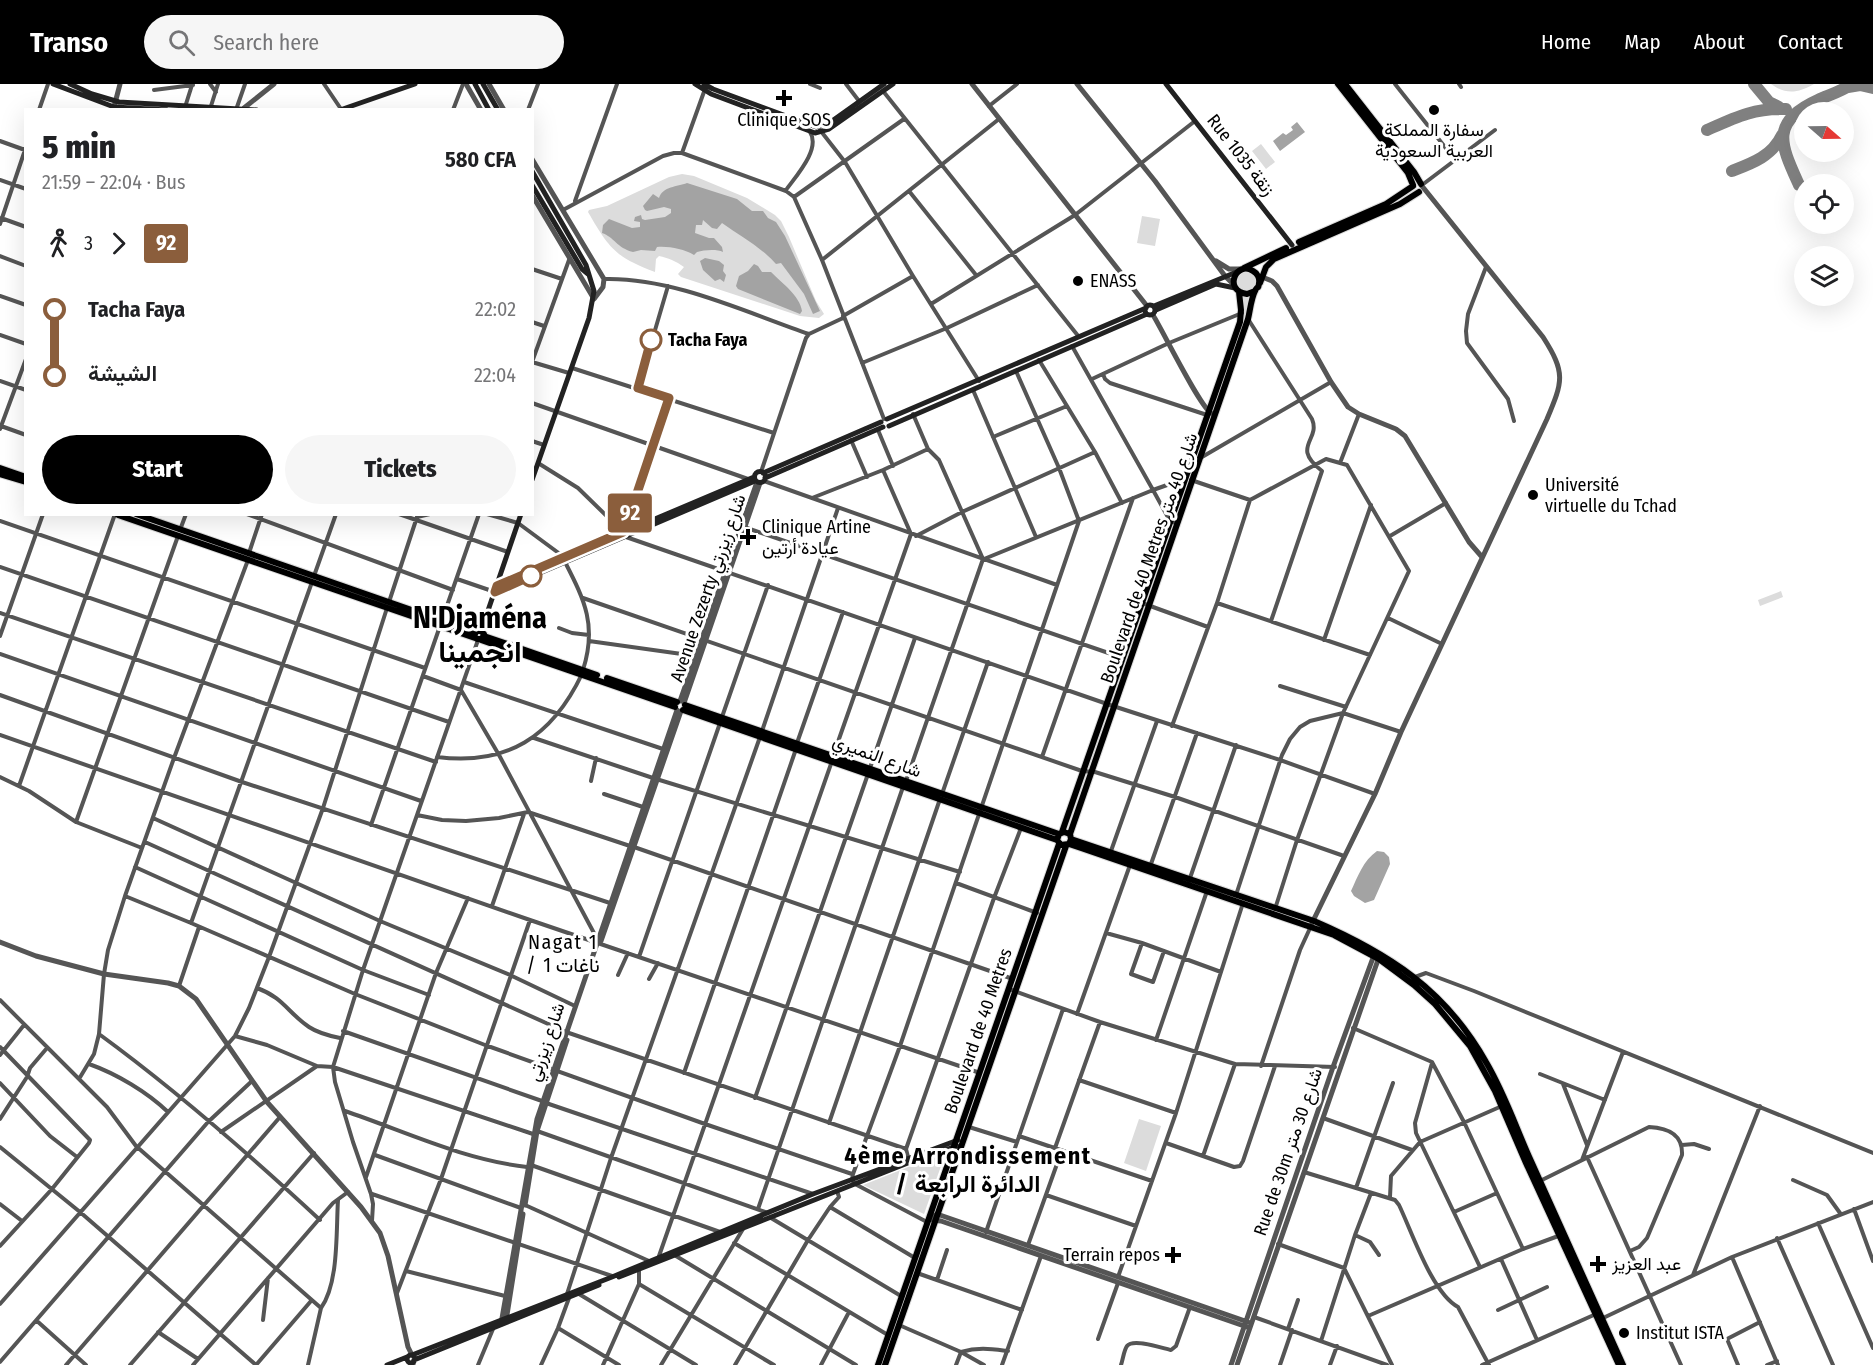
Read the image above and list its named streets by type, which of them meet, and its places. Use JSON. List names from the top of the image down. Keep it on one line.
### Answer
{"streets":{"main road":["Rue 1035 زنقة","Boulevard de 40 Metres شارع 40 متر","شارع النميري","Boulevard de 40 Metres"],"street":["Avenue Zezerty شارع زيزرتي","شارع زيزرتي","Rue de 30m شارع 30 متر"]},"crossings":[["Boulevard de 40 Metres شارع 40 متر","شارع النميري"],["Boulevard de 40 Metres شارع 40 متر","Boulevard de 40 Metres"],["Avenue Zezerty شارع زيزرتي","شارع النميري"],["Avenue Zezerty شارع زيزرتي","شارع زيزرتي"],["شارع النميري","Boulevard de 40 Metres"],["شارع النميري","شارع زيزرتي"]],"districts":["N'Djaména انجمينا","Nagat 1 / ناغات 1","4ème Arrondissement / الدائرة الرابعة"],"places":{"health":["Clinique SOS","Clinique Artine عيادة أرتين","Terrain repos","عبد العزيز"],"other":["سفارة المملكة العربية السعودية","ENASS","Tacha Faya","Université virtuelle du Tchad","Institut ISTA"]},"lines":["bus line 92"],"north":"right","page":{"header":"Transo","search":"Search here","nav":["Home","Map","About","Contact"],"on_map":"92","heading":["5 min","21:59 – 22:04 · Bus","580 CFA"],"legs":["3","92"],"list":[{"name":"Tacha Faya","value":"22:02"},{"name":"الشيشة","value":"22:04"}],"buttons":["Start","Tickets"]}}
